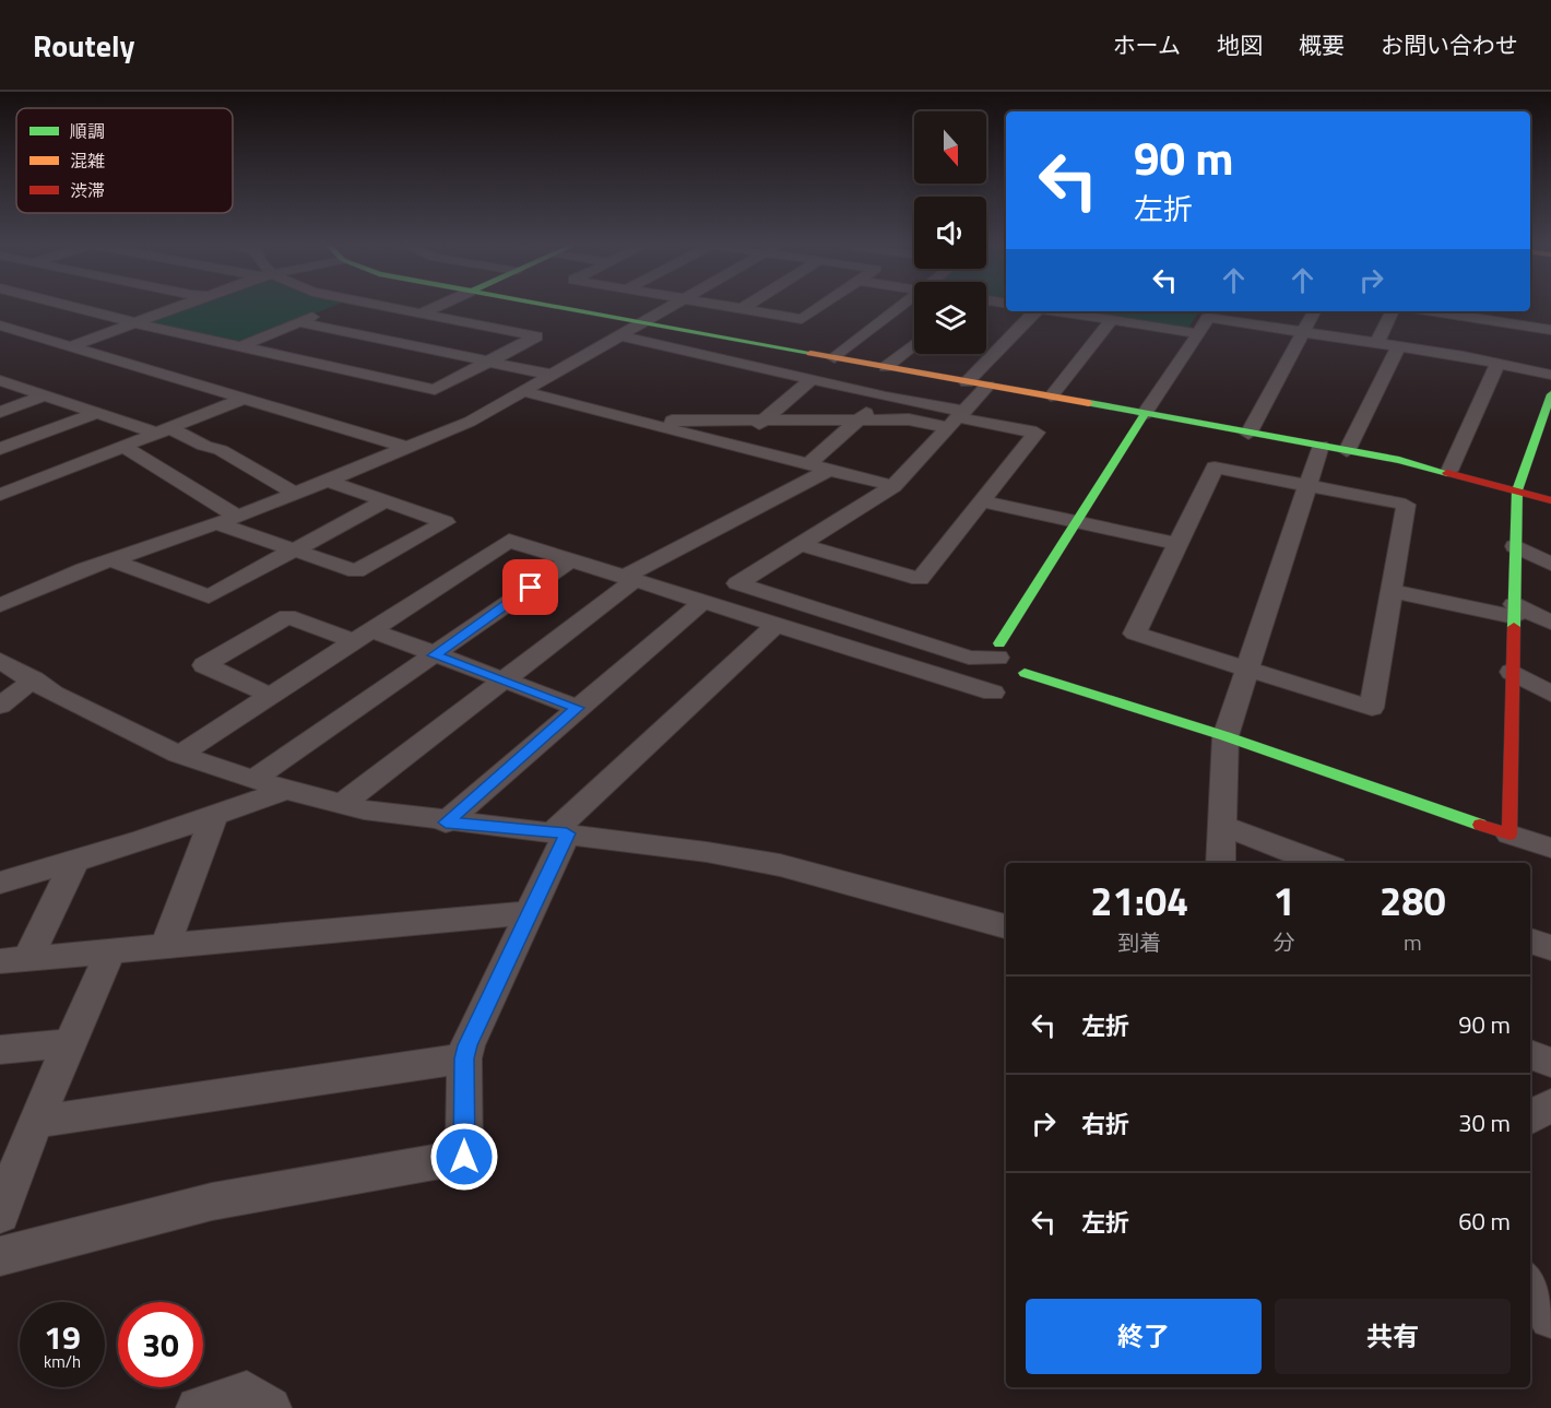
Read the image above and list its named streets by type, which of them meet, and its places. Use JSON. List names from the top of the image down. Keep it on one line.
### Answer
{"legend":["順調","混雑","渋滞"],"north":"bottom","page":{"header":"Routely","nav":["ホーム","地図","概要","お問い合わせ"],"turn":["90 m","左折"],"eta":["21:04","到着","1","分","280","m"],"list":[{"name":"左折","value":"90 m"},{"name":"右折","value":"30 m"},{"name":"左折","value":"60 m"}],"buttons":["終了","共有"],"speed":"19 km/h","limit":"30"}}
